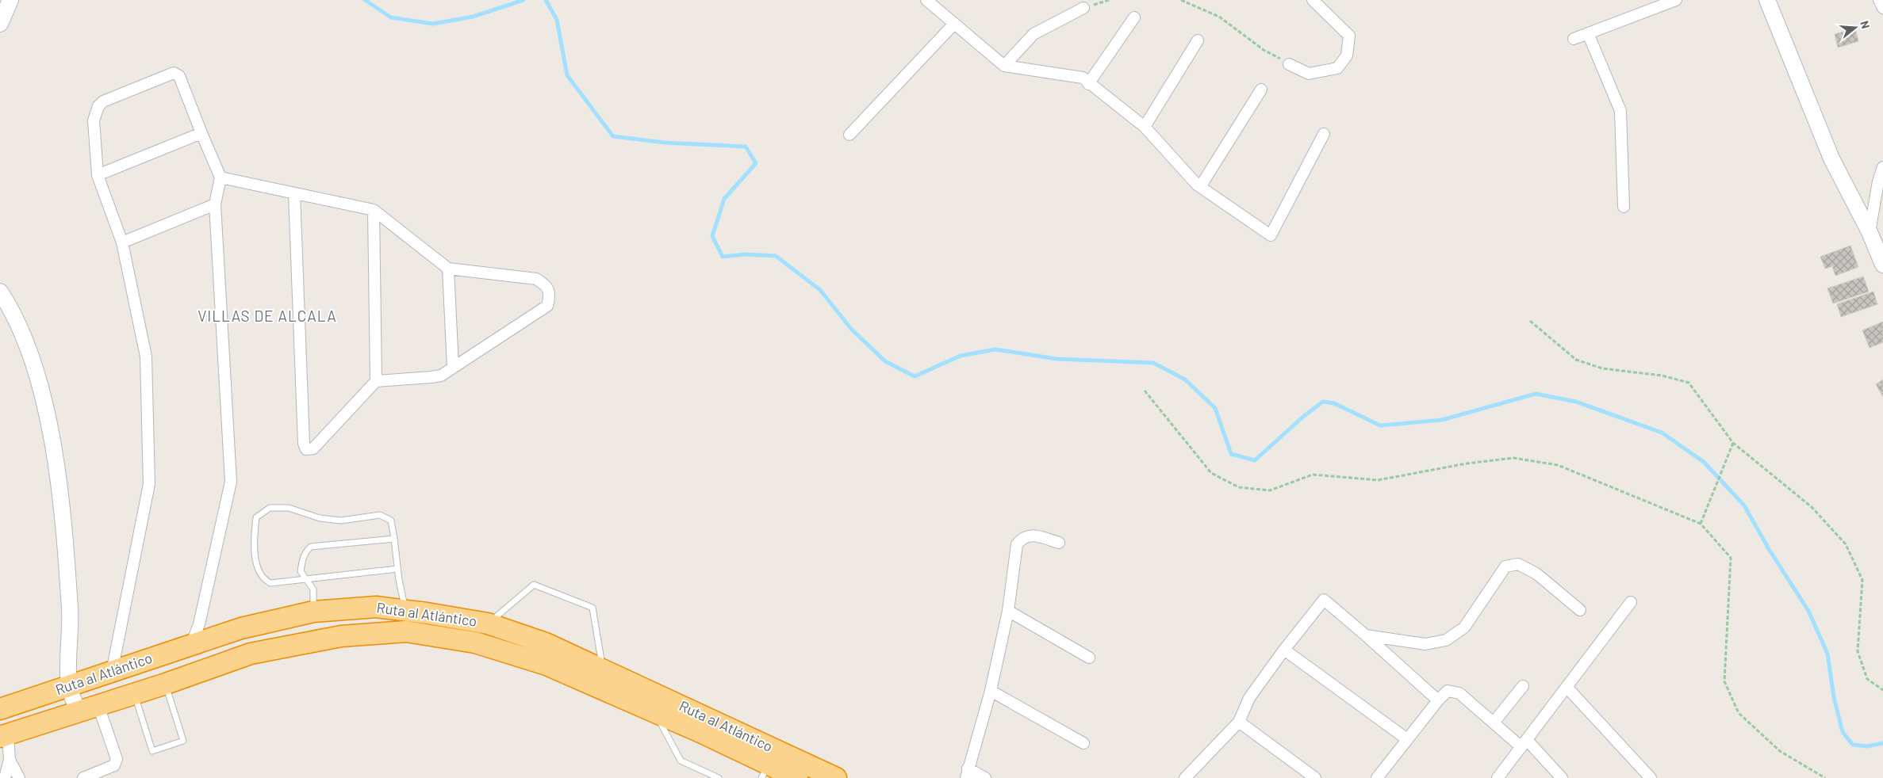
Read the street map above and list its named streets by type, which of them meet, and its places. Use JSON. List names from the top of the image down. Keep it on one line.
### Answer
{"streets":{"highway":["Ruta al Atlántico"]},"districts":["VILLAS DE ALCALA"],"north":"right"}
